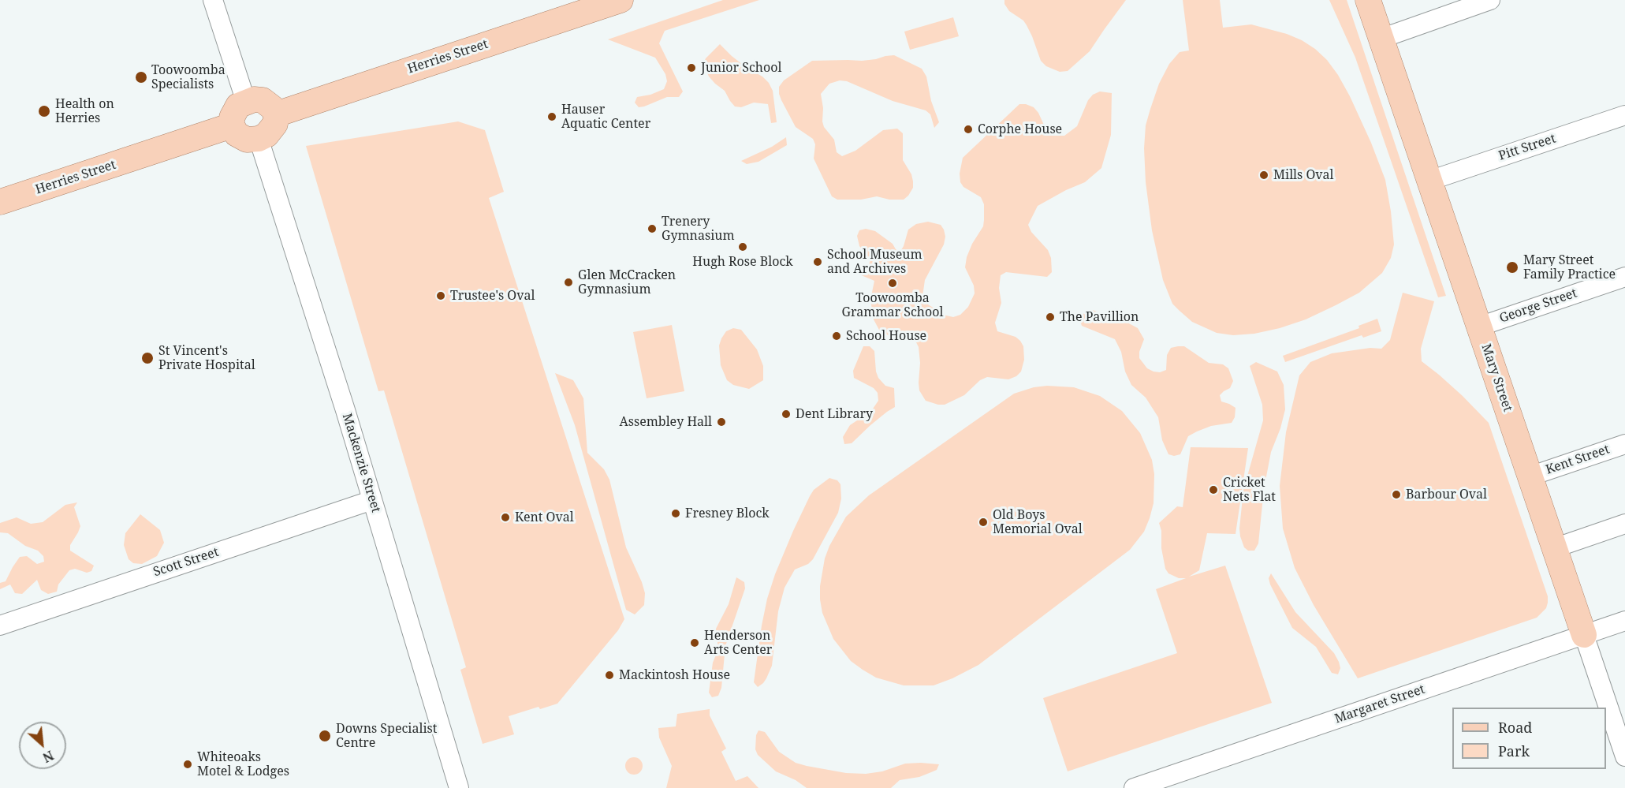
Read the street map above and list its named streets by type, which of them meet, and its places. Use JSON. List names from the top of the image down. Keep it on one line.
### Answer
{"streets":{"main road":["Herries Street","Mary Street"],"street":["Pitt Street","George Street","Kent Street","Mackenzie Street","Scott Street","Margaret Street"]},"crossings":[["Herries Street","Mackenzie Street"],["Pitt Street","Mary Street"],["George Street","Mary Street"],["Mary Street","Kent Street"],["Mary Street","Margaret Street"],["Mackenzie Street","Scott Street"]],"places":["Junior School","Toowoomba Specialists","Health on Herries","Hauser Aquatic Center","Corphe House","Mills Oval","Trenery Gymnasium","Hugh Rose Block","School Museum and Archives","Mary Street Family Practice","Glen McCracken Gymnasium","Toowoomba Grammar School","Trustee's Oval","The Pavillion","School House","St Vincent's Private Hospital","Dent Library","Assembley Hall","Cricket Nets Flat","Barbour Oval","Fresney Block","Kent Oval","Old Boys Memorial Oval","Henderson Arts Center","Mackintosh House","Downs Specialist Centre","Whiteoaks Motel & Lodges"],"legend":["Road","Park"],"north":"bottom right"}
